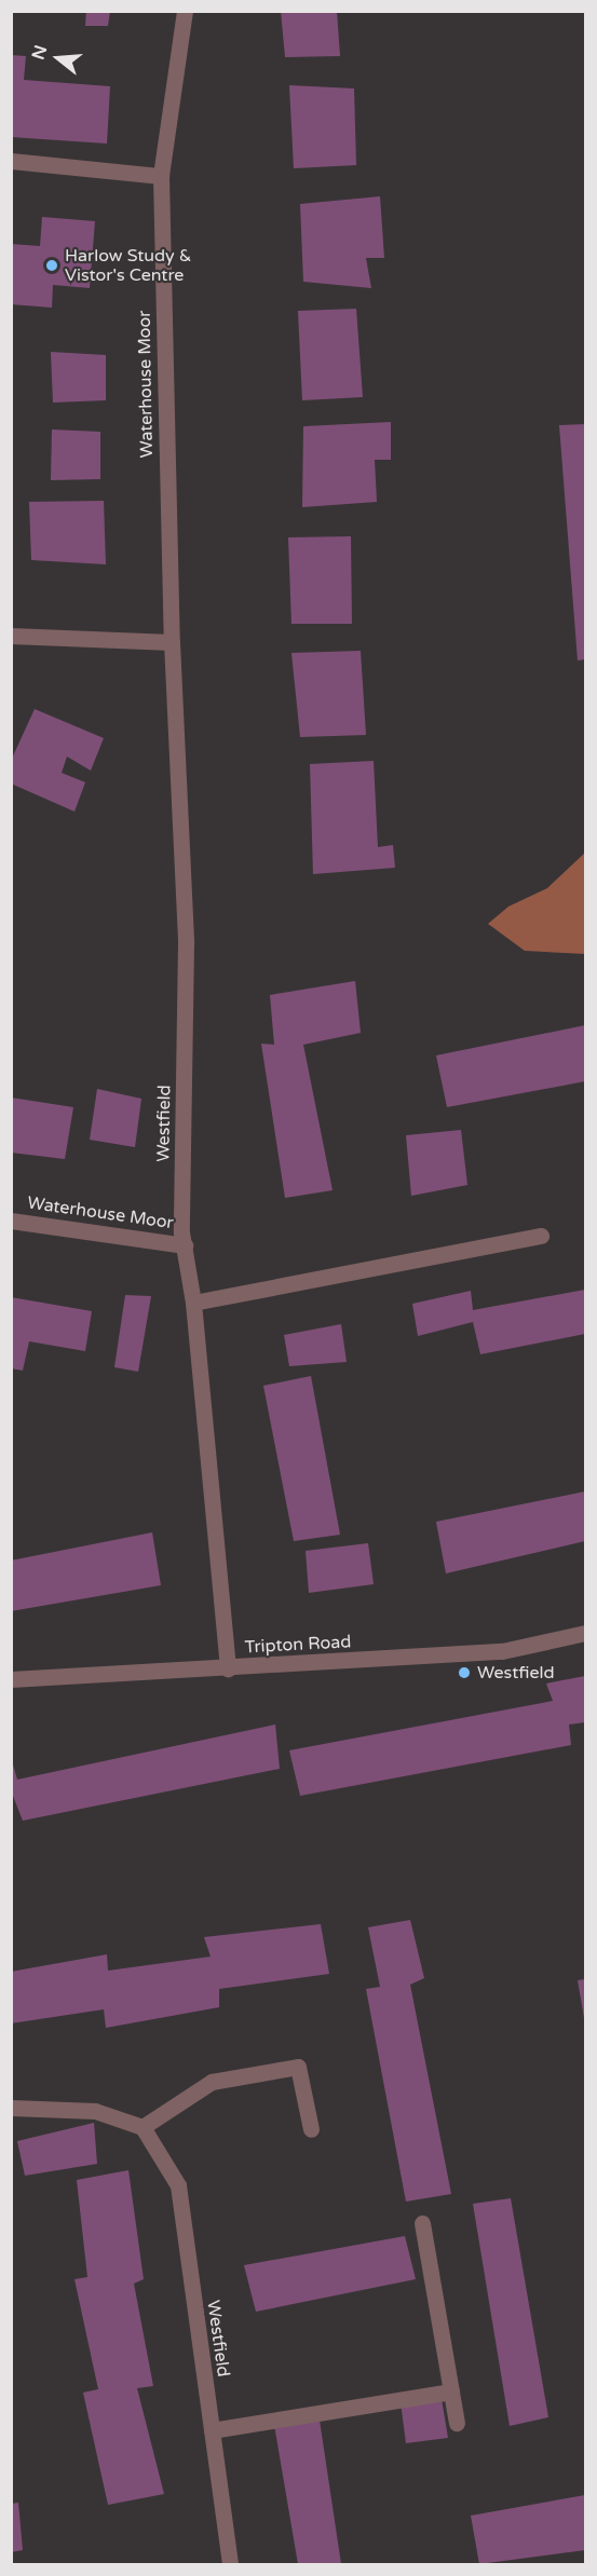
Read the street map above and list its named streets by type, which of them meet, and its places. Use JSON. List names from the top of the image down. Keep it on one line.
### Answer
{"streets":{"street":["Waterhouse Moor","Westfield","Tripton Road"]},"crossings":[["Waterhouse Moor","Westfield"],["Westfield","Tripton Road"]],"places":["Harlow Study & Vistor's Centre","Westfield"],"north":"left"}
